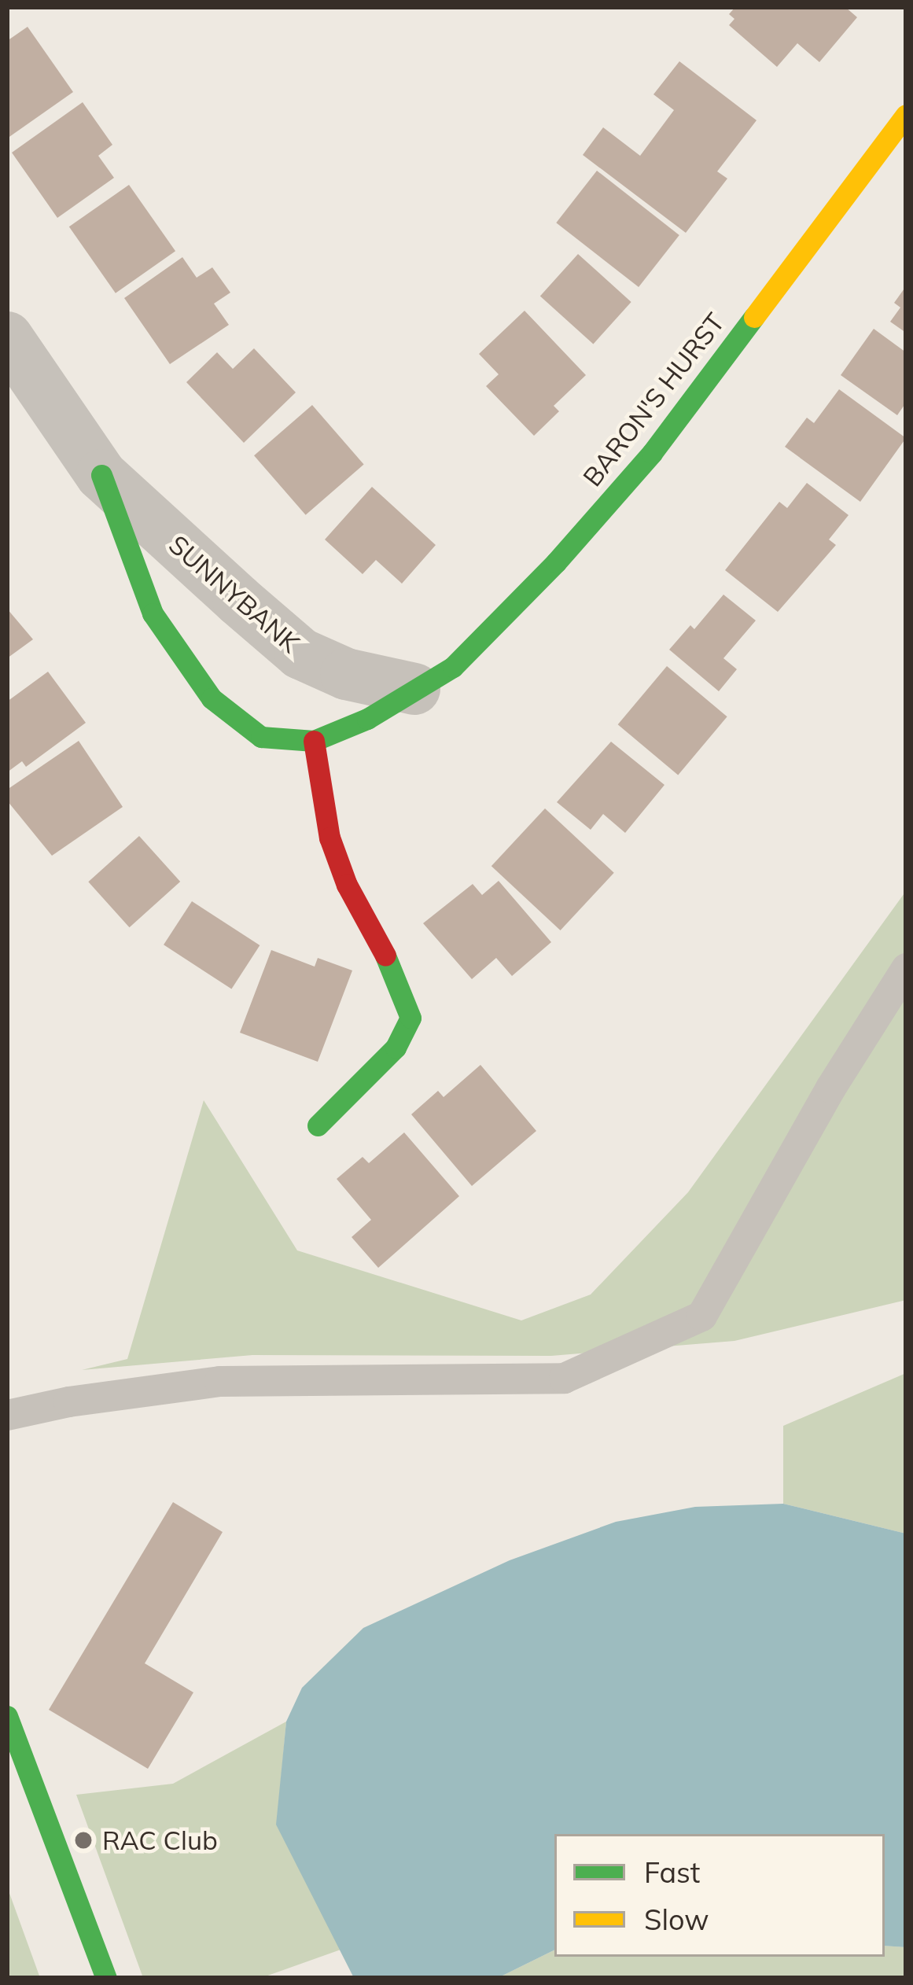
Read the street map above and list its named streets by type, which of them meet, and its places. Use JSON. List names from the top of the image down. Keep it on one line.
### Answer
{"streets":{"street":["BARON'S HURST","SUNNYBANK"]},"crossings":[["BARON'S HURST","SUNNYBANK"]],"places":["RAC Club"],"legend":["Fast","Slow"]}
